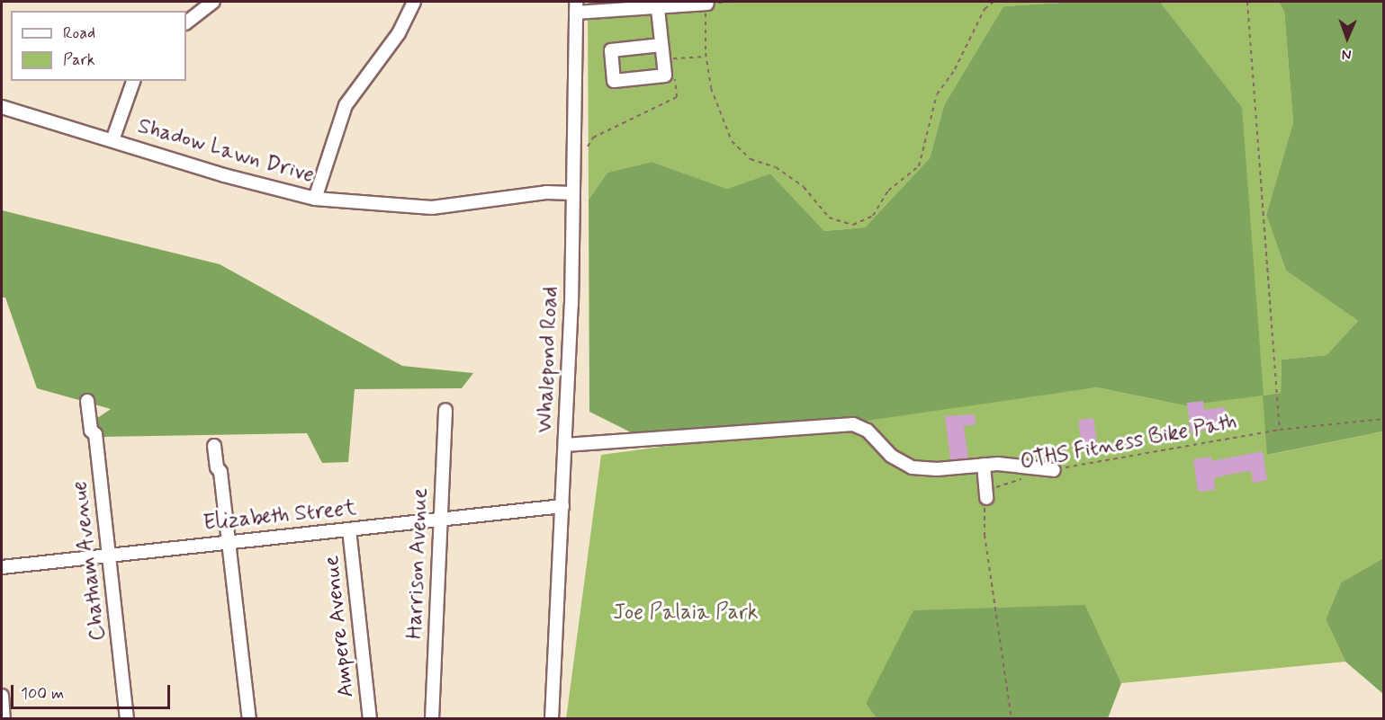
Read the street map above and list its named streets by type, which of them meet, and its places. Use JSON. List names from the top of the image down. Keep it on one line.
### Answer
{"streets":{"street":["Shadow Lawn Drive","Whalepond Road","Elizabeth Street","Chatham Avenue","Harrison Avenue","Ampere Avenue"],"path":["OTHS Fitness Bike Path"]},"crossings":[["Shadow Lawn Drive","Whalepond Road"],["Whalepond Road","Elizabeth Street"],["Elizabeth Street","Chatham Avenue"],["Elizabeth Street","Harrison Avenue"],["Elizabeth Street","Ampere Avenue"]],"parks":["Joe Palaia Park"],"legend":["Road","Park"],"scale_bar":"100 m","north":"bottom"}
